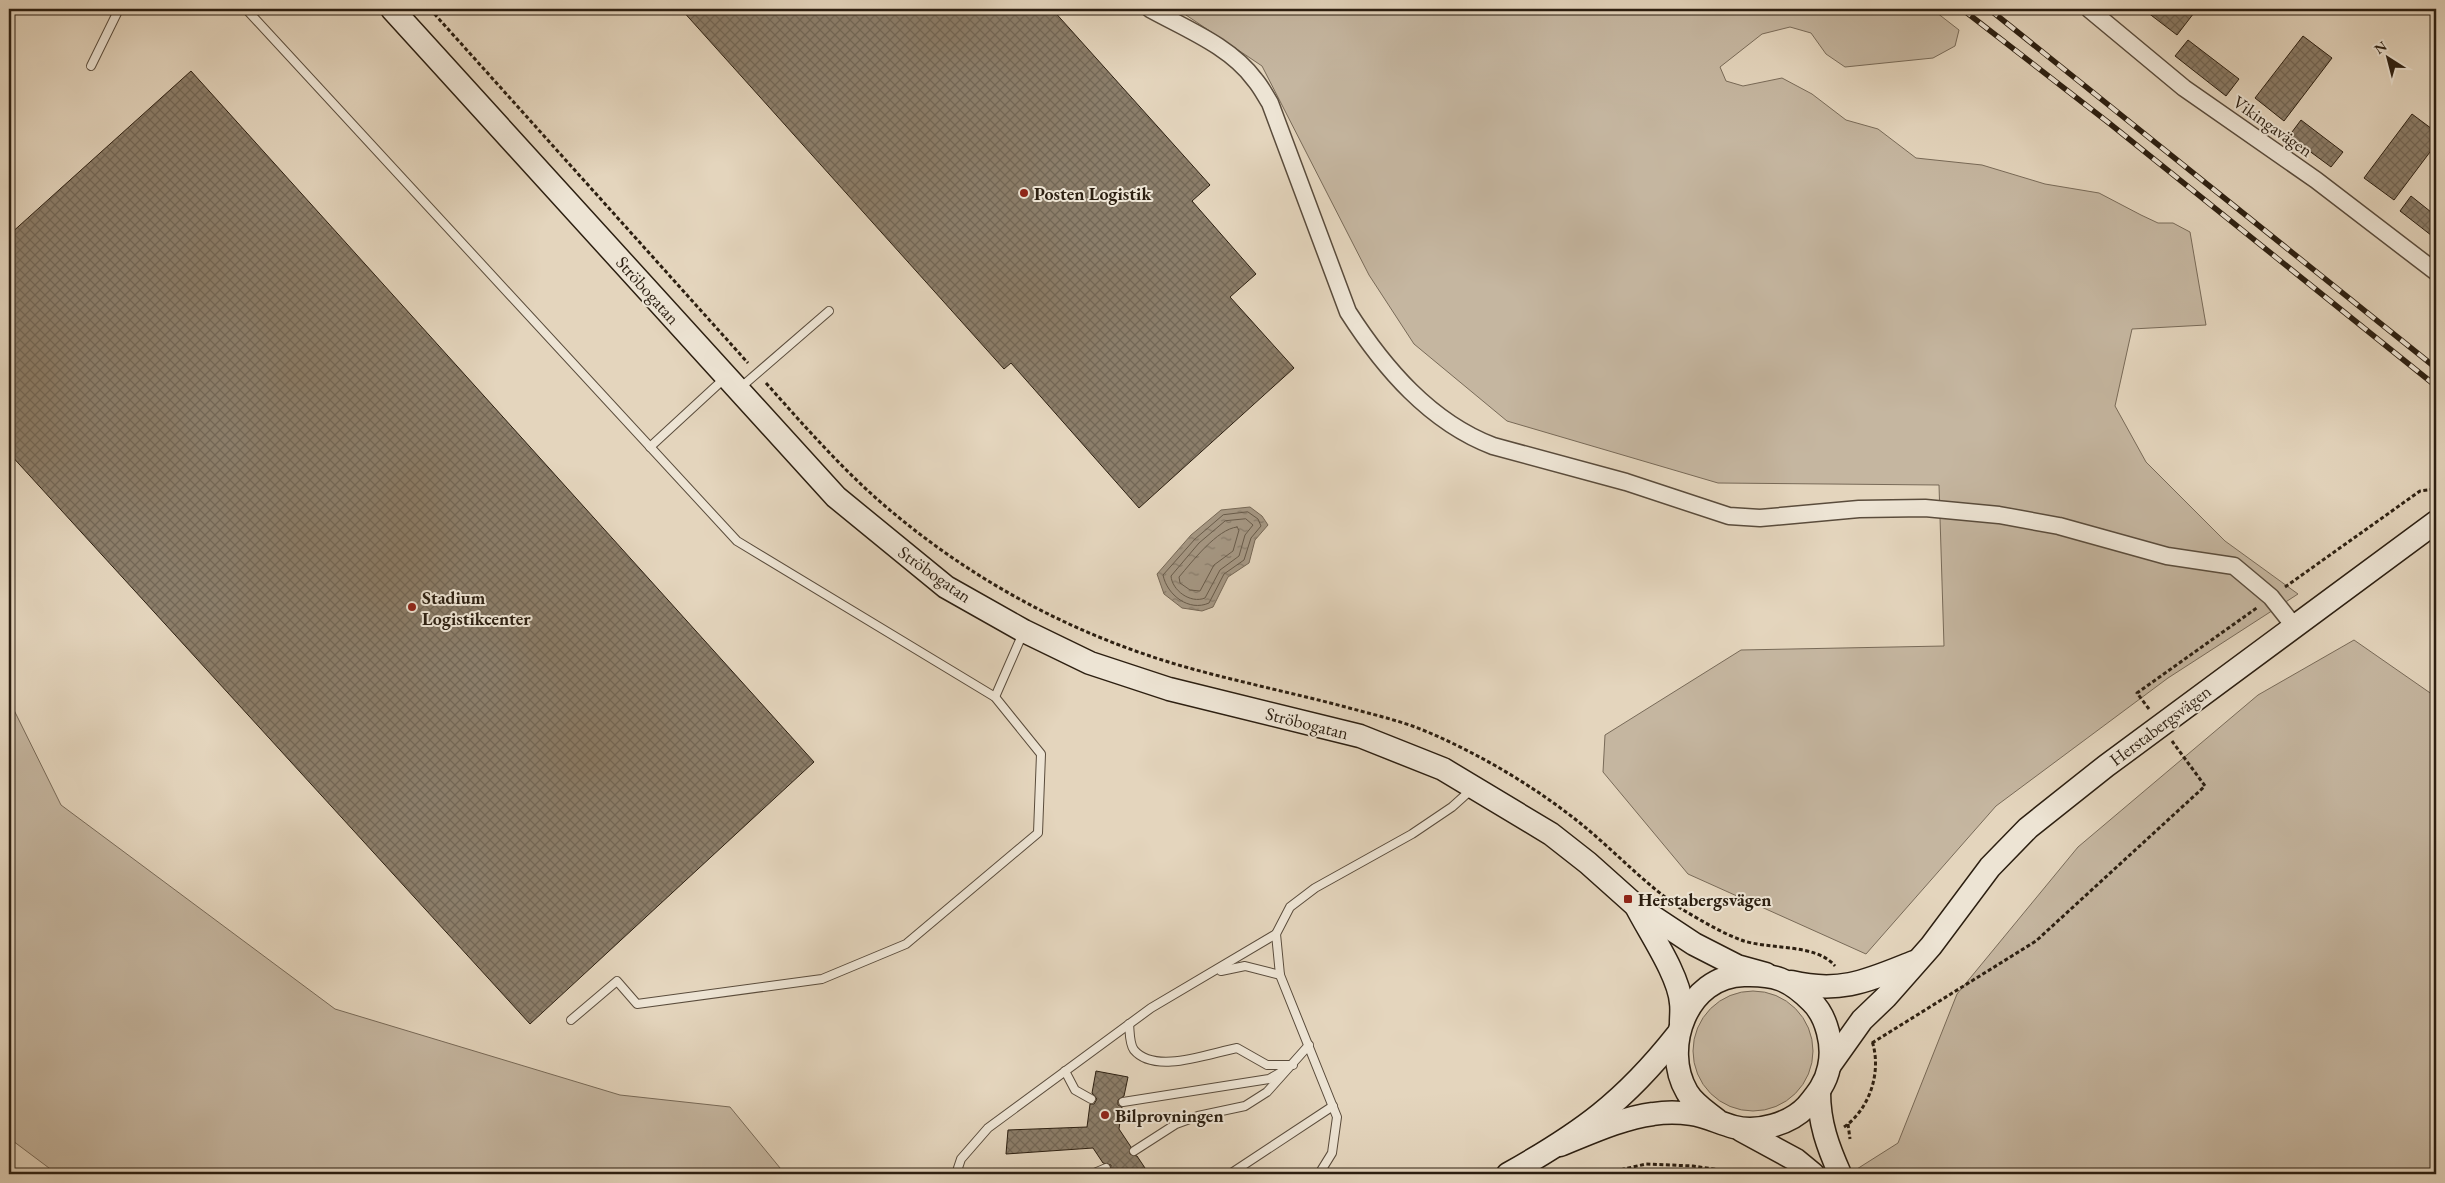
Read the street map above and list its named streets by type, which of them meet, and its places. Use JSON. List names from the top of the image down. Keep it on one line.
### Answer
{"streets":{"street":["Vikingavägen","Ströbogatan","Herstabergsvägen"]},"crossings":[["Ströbogatan","Herstabergsvägen"]],"places":{"other":["Posten Logistik","Stadium Logistikcenter","Bilprovningen"],"transit":["Herstabergsvägen"]},"north":"top left"}
